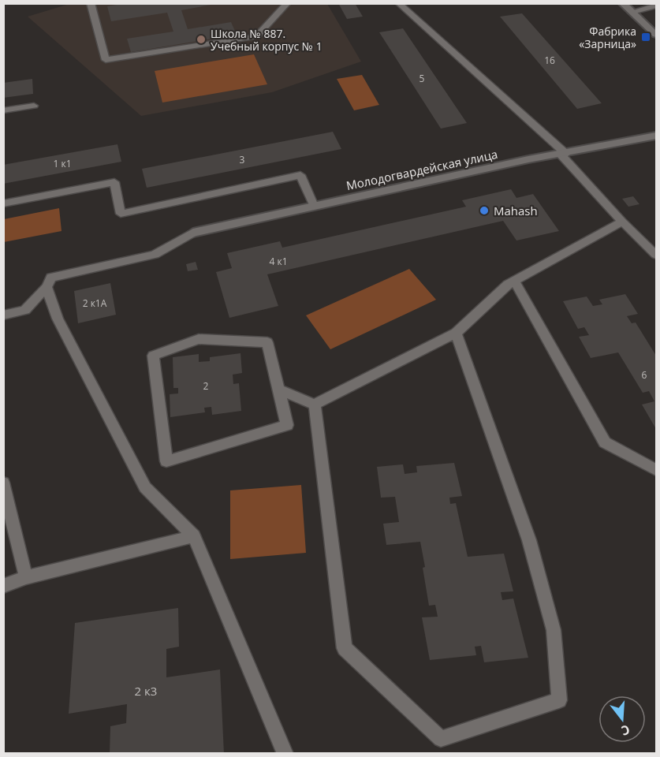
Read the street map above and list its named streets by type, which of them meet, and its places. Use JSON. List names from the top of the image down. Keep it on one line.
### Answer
{"streets":{"street":["Молодогвардейская улица"]},"places":{"transit":["Фабрика «Зарница»"],"other":["Школа № 887. Учебный корпус № 1","Mahash"]},"house_numbers":["16","5","3","1 к1","4 к1","2 к1А","6","2","2 к3"],"north":"bottom"}
